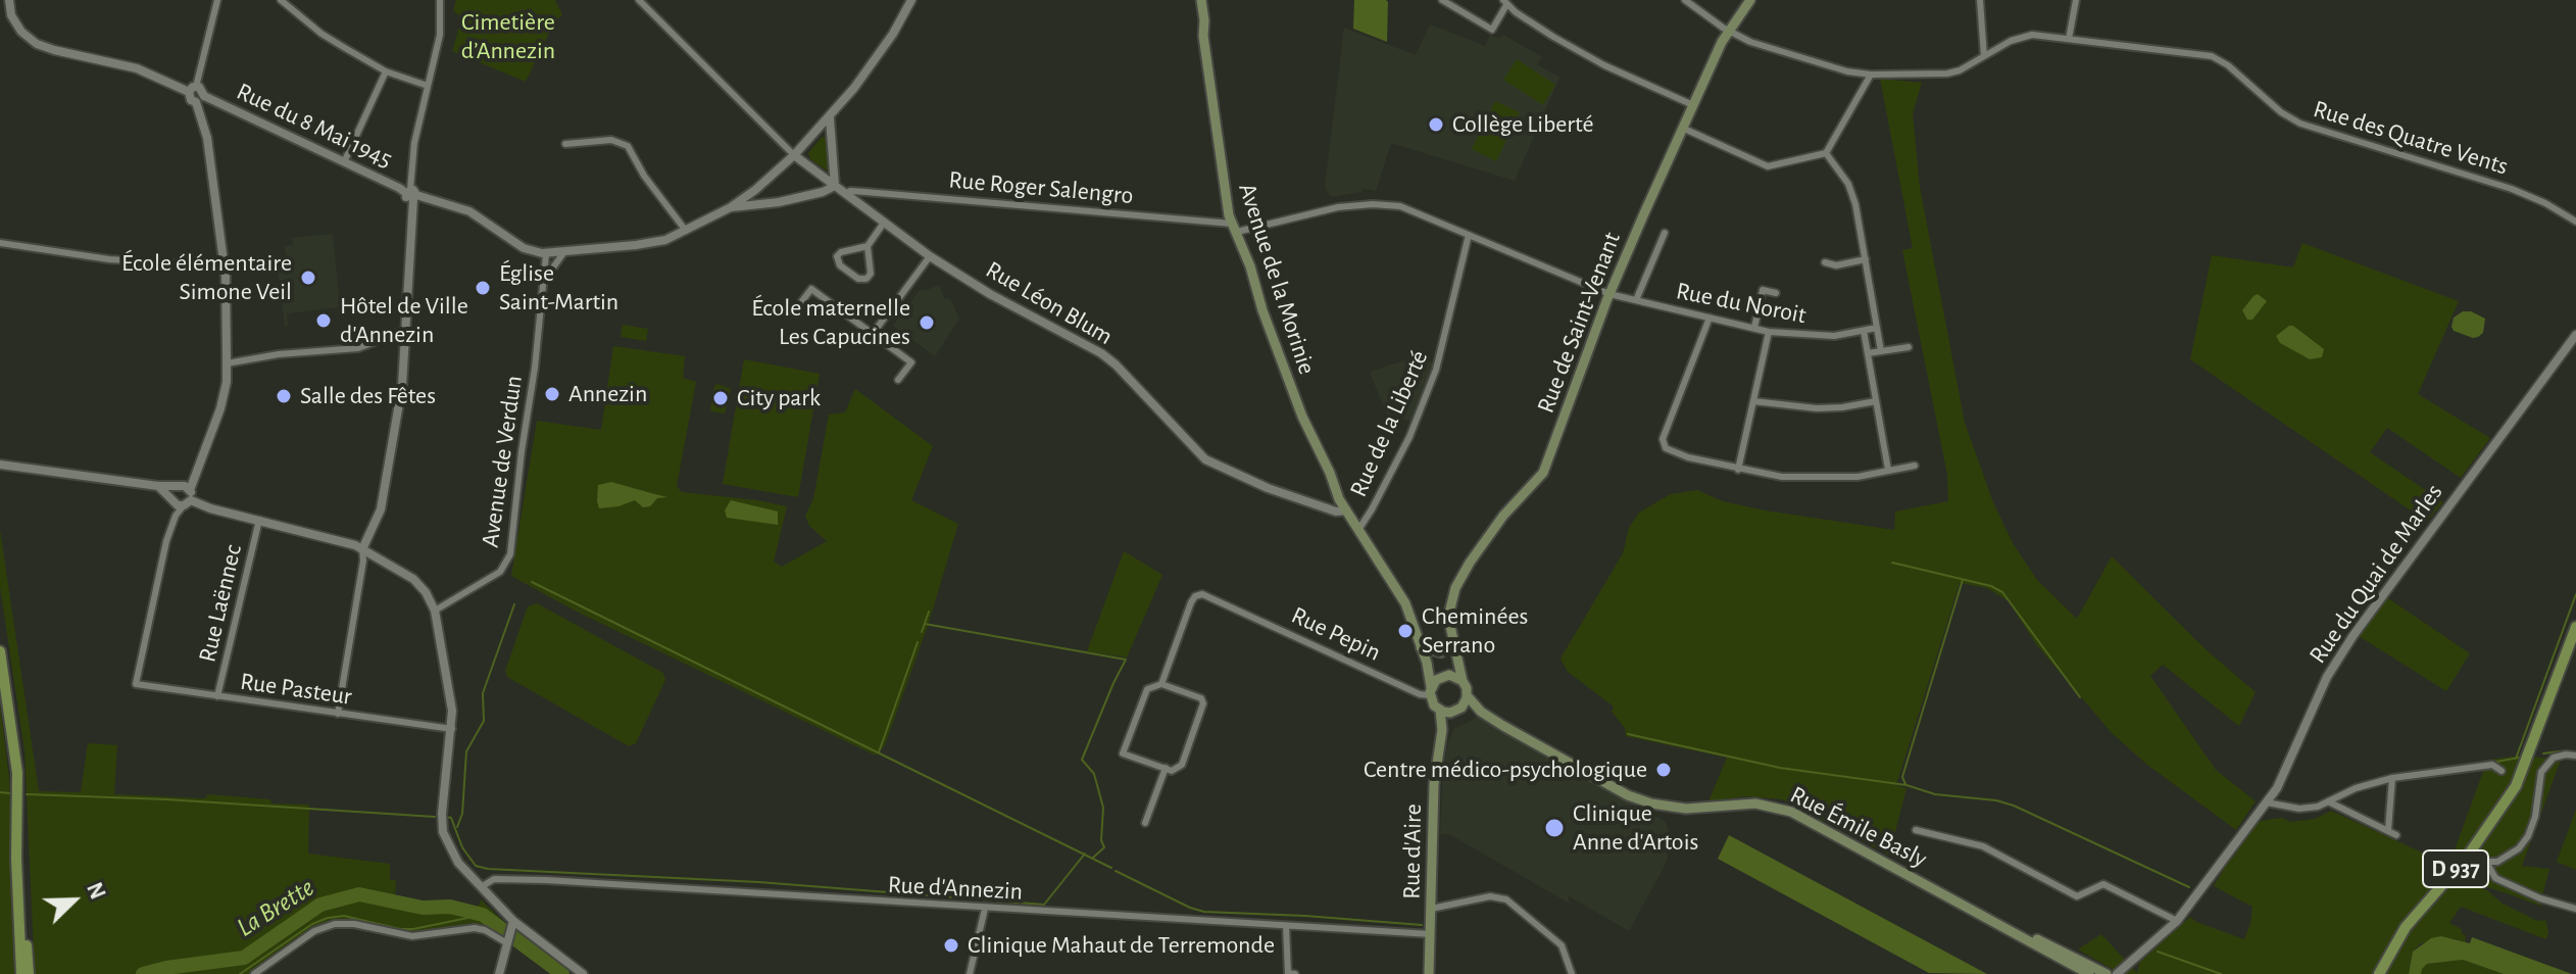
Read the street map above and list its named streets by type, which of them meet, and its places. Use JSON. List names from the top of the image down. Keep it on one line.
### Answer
{"streets":{"main road":["Avenue de la Morinie","Rue de Saint-Venant","Rue Émile Basly","Rue d'Aire","D 937"],"street":["Rue du 8 Mai 1945","Rue des Quatre Vents","Rue Roger Salengro","Rue Léon Blum","Rue du Noroit","Rue de la Liberté","Avenue de Verdun","Rue du Quai de Marles","Rue Laënnec","Rue Pepin","Rue Pasteur","Rue d'Annezin"]},"crossings":[["Rue du 8 Mai 1945","Avenue de Verdun"],["Rue des Quatre Vents","Rue de Saint-Venant"],["Rue Roger Salengro","Avenue de la Morinie"],["Rue Roger Salengro","Rue Léon Blum"],["Rue Roger Salengro","Rue du Noroit"],["Rue Roger Salengro","Rue de la Liberté"],["Avenue de la Morinie","Rue Léon Blum"],["Rue du Noroit","Rue de Saint-Venant"],["Rue du Noroit","Rue de la Liberté"],["Rue de Saint-Venant","Rue Pepin"],["Rue de Saint-Venant","Rue Émile Basly"],["Rue de Saint-Venant","Rue d'Aire"],["Rue Laënnec","Rue Pasteur"],["Rue Pepin","Rue Émile Basly"],["Rue Pepin","Rue d'Aire"],["Rue Émile Basly","Rue d'Aire"],["Rue d'Aire","Rue d'Annezin"]],"water":["La Brette"],"parks":["Cimetière d’Annezin"],"places":["Collège Liberté","École élémentaire Simone Veil","Église Saint-Martin","Hôtel de Ville d'Annezin","École maternelle Les Capucines","Annezin","Salle des Fêtes","City park","Cheminées Serrano","Centre médico-psychologique","Clinique Anne d'Artois","Clinique Mahaut de Terremonde"],"north":"top right"}
